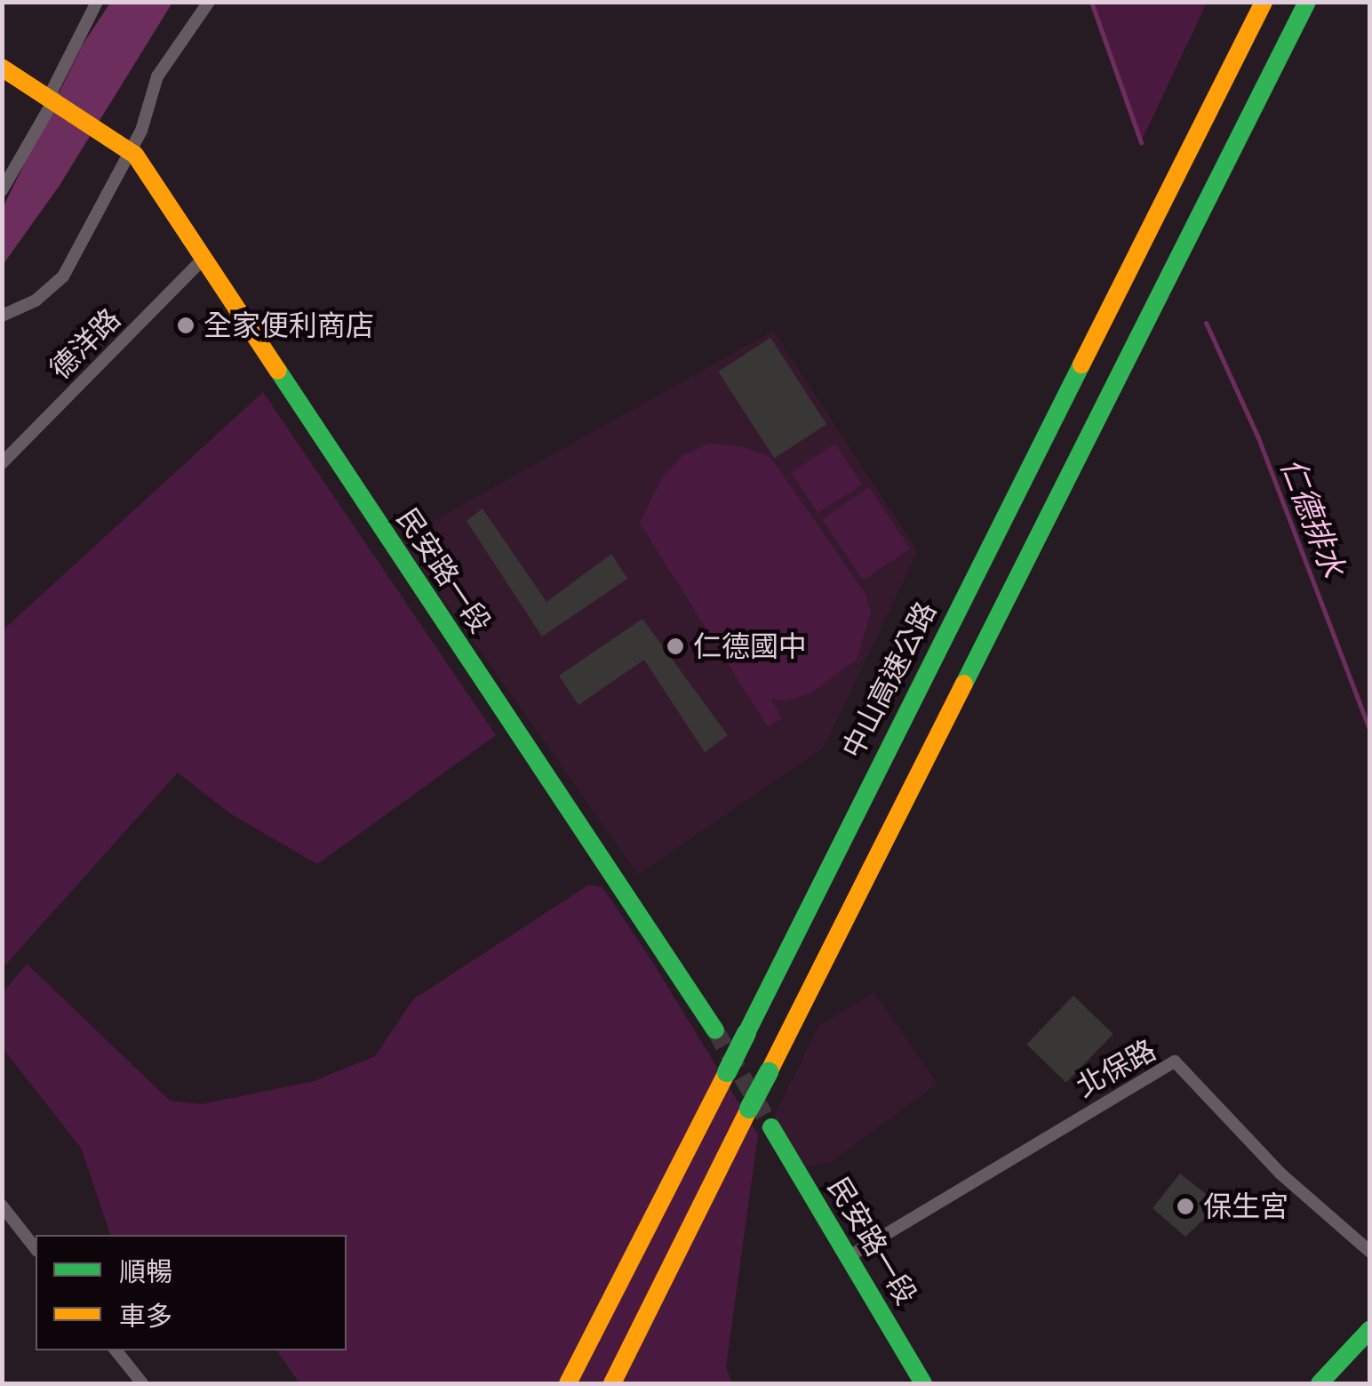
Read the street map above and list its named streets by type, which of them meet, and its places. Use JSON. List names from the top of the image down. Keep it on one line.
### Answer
{"streets":{"main road":["民安路一段","中山高速公路"],"street":["德洋路","北保路"]},"crossings":[["德洋路","民安路一段"],["民安路一段","北保路"]],"water":["仁德排水"],"places":["全家便利商店","仁德國中","保生宮"],"legend":["順暢","車多"]}
